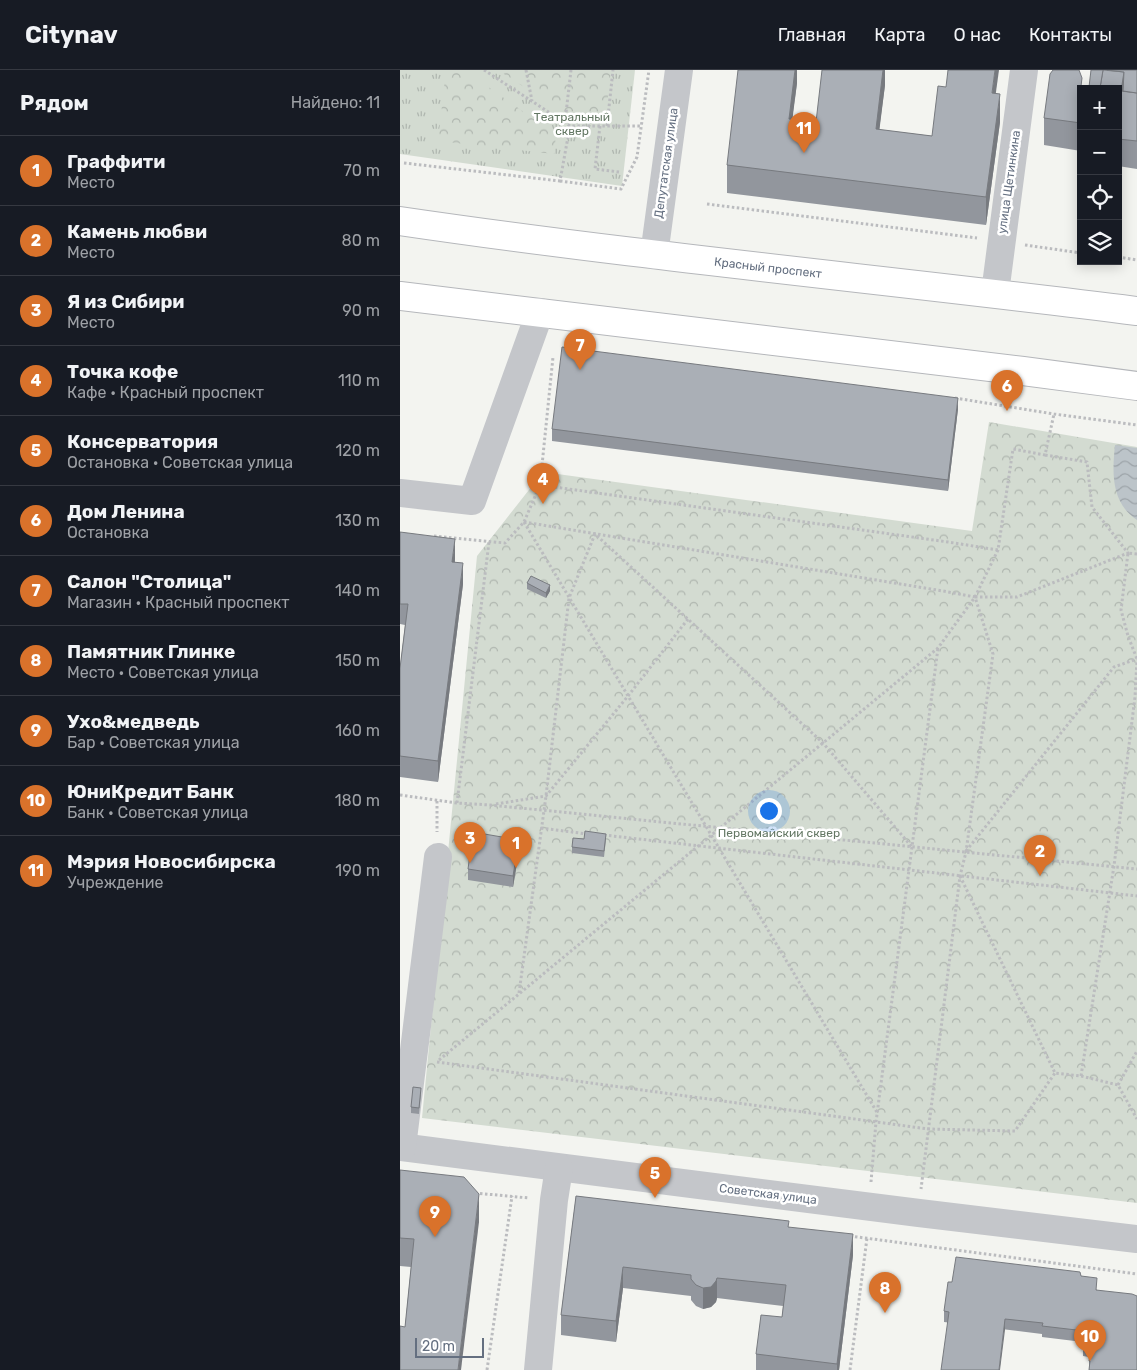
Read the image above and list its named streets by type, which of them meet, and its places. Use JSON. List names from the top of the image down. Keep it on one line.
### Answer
{"streets":{"main road":["Красный проспект"],"street":["Депутатская улица","улица Щетинкина","Советская улица"]},"crossings":[["Депутатская улица","Красный проспект"],["улица Щетинкина","Красный проспект"]],"parks":["Театральный сквер","Первомайский сквер"],"scale_bar":"20 m","page":{"header":"Citynav","nav":["Главная","Карта","О нас","Контакты"],"heading":["Рядом","Найдено: 11"],"map_buttons":["+","−"],"pins":["11","7","6","4","3","1","2","5","9","8","10"],"list":[{"mark":"1","name":"Граффити","note":"Место","value":"70 m"},{"mark":"2","name":"Камень любви","note":"Место","value":"80 m"},{"mark":"3","name":"Я из Сибири","note":"Место","value":"90 m"},{"mark":"4","name":"Точка кофе","note":"Кафе · Красный проспект","value":"110 m"},{"mark":"5","name":"Консерватория","note":"Остановка · Советская улица","value":"120 m"},{"mark":"6","name":"Дом Ленина","note":"Остановка","value":"130 m"},{"mark":"7","name":"Салон \"Столица\"","note":"Магазин · Красный проспект","value":"140 m"},{"mark":"8","name":"Памятник Глинке","note":"Место · Советская улица","value":"150 m"},{"mark":"9","name":"Ухо&медведь","note":"Бар · Советская улица","value":"160 m"},{"mark":"10","name":"ЮниКредит Банк","note":"Банк · Советская улица","value":"180 m"},{"mark":"11","name":"Мэрия Новосибирска","note":"Учреждение","value":"190 m"}],"scale":"20 m"}}
